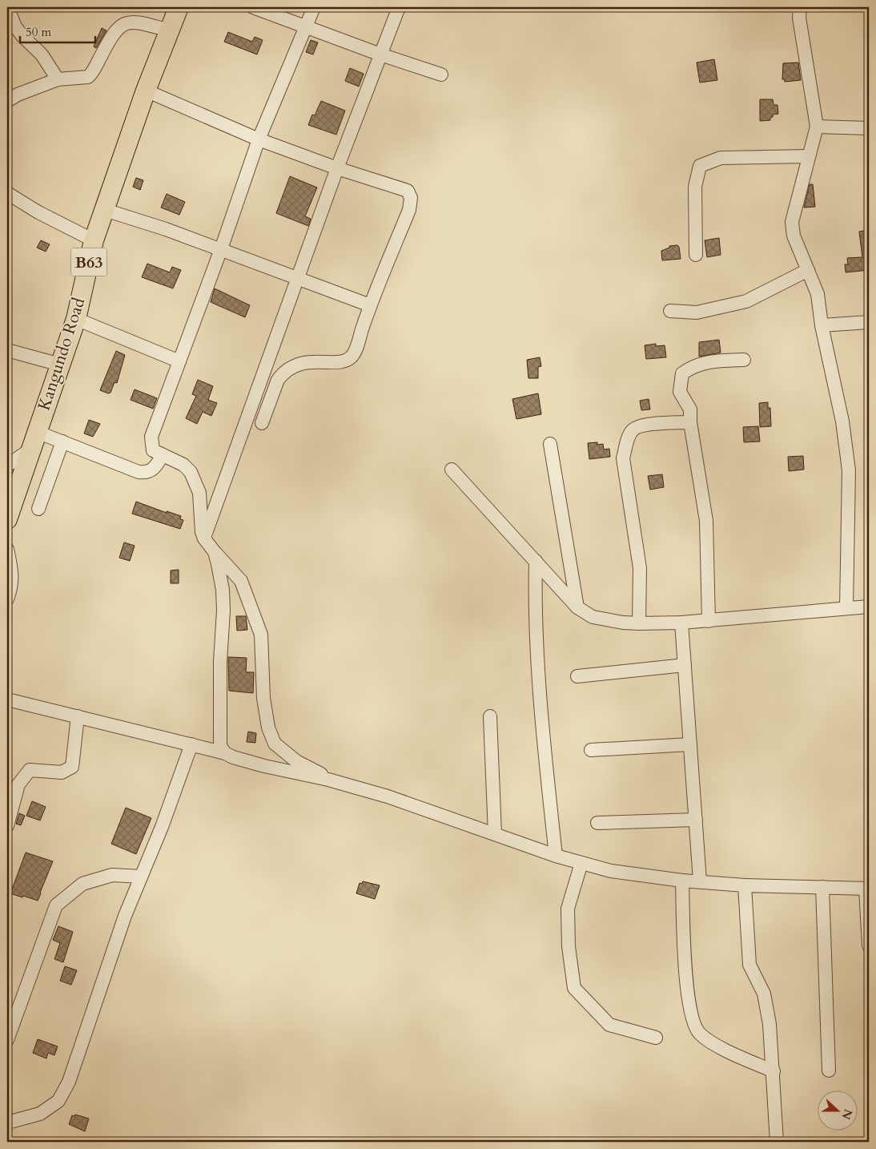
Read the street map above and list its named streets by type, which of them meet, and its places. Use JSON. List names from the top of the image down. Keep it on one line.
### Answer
{"streets":{"highway":["B63","Kangundo Road"]},"scale_bar":"50 m","north":"right"}
